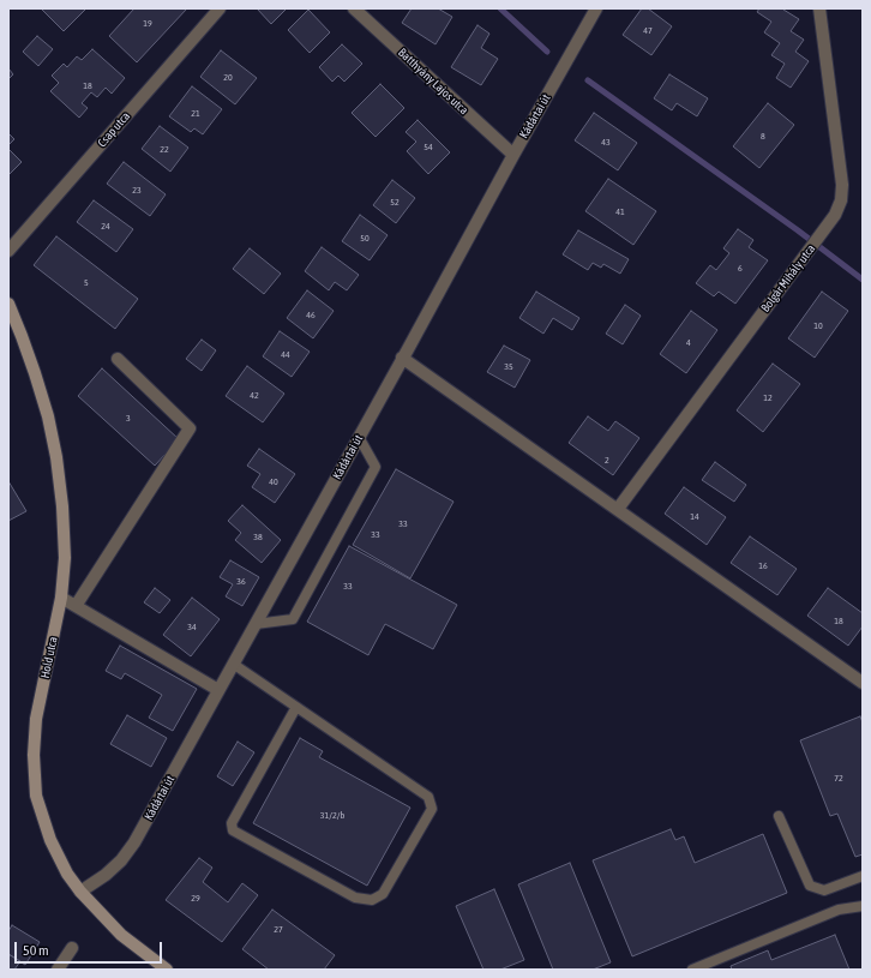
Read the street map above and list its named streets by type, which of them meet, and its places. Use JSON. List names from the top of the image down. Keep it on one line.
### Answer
{"streets":{"street":["Batthyány Lajos utca","Kádártai út","Csap utca","Bolgár Mihály utca","Hold utca"]},"crossings":[["Batthyány Lajos utca","Kádártai út"],["Kádártai út","Hold utca"]],"house_numbers":["19","47","20","18","21","8","43","54","22","23","52","41","24","50","6","5","46","10","4","44","35","42","12","3","2","40","14","33","33","38","16","36","33","18","34","72","31/2/b","29","27"],"scale_bar":"50 m"}
